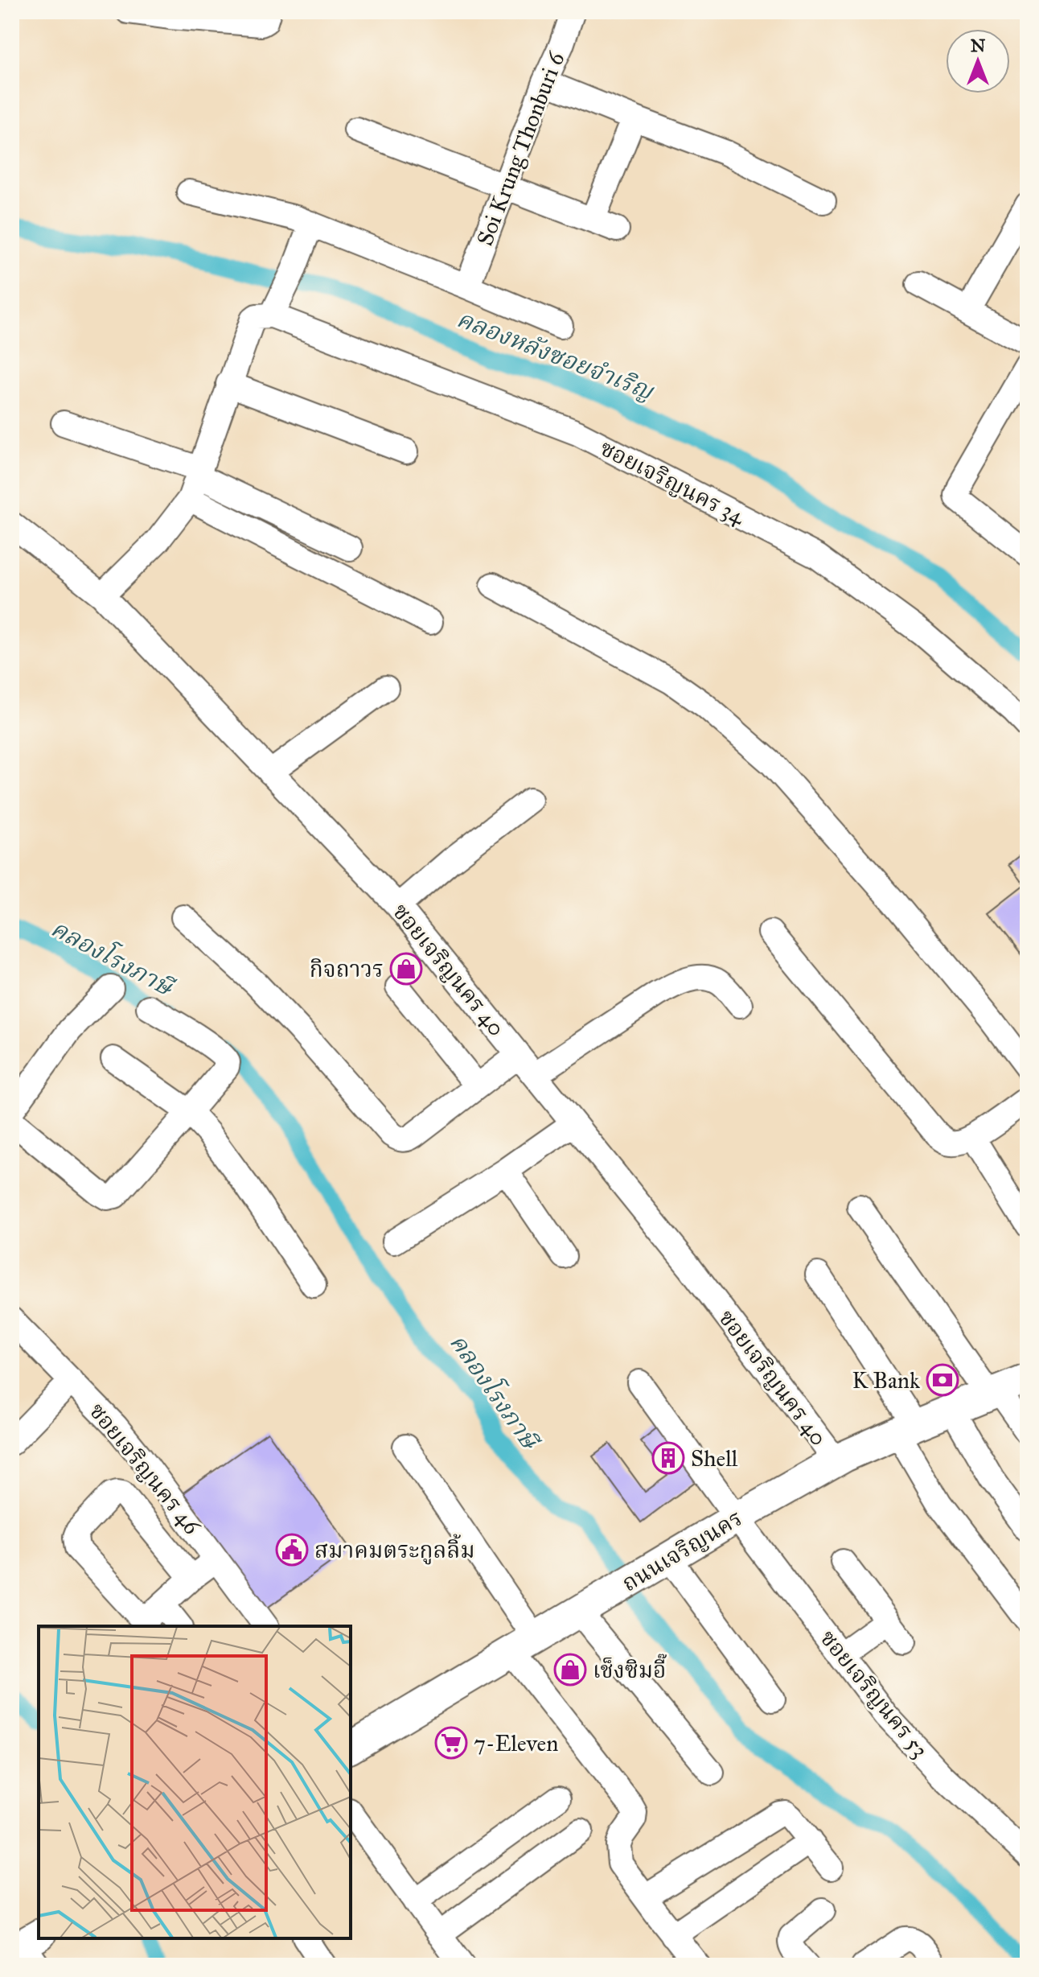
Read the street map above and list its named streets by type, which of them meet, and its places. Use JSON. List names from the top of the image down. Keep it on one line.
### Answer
{"streets":{"main road":["ถนนเจริญนคร"],"street":["Soi Krung Thonburi 6","ซอยเจริญนคร 34","ซอยเจริญนคร 40","ซอยเจริญนคร 46","ซอยเจริญนคร 53"]},"crossings":[["ซอยเจริญนคร 40","ถนนเจริญนคร"],["ถนนเจริญนคร","ซอยเจริญนคร 53"]],"water":["คลองหลังซอยจำเริญ","คลองโรงภาษี"],"places":{"shop":["กิจถาวร","เช็งซิมอี๊"],"bank":["K Bank"],"building":["Shell"],"public building":["สมาคมตระกูลลิ้ม"],"supermarket":["7-Eleven"]},"north":"top"}
